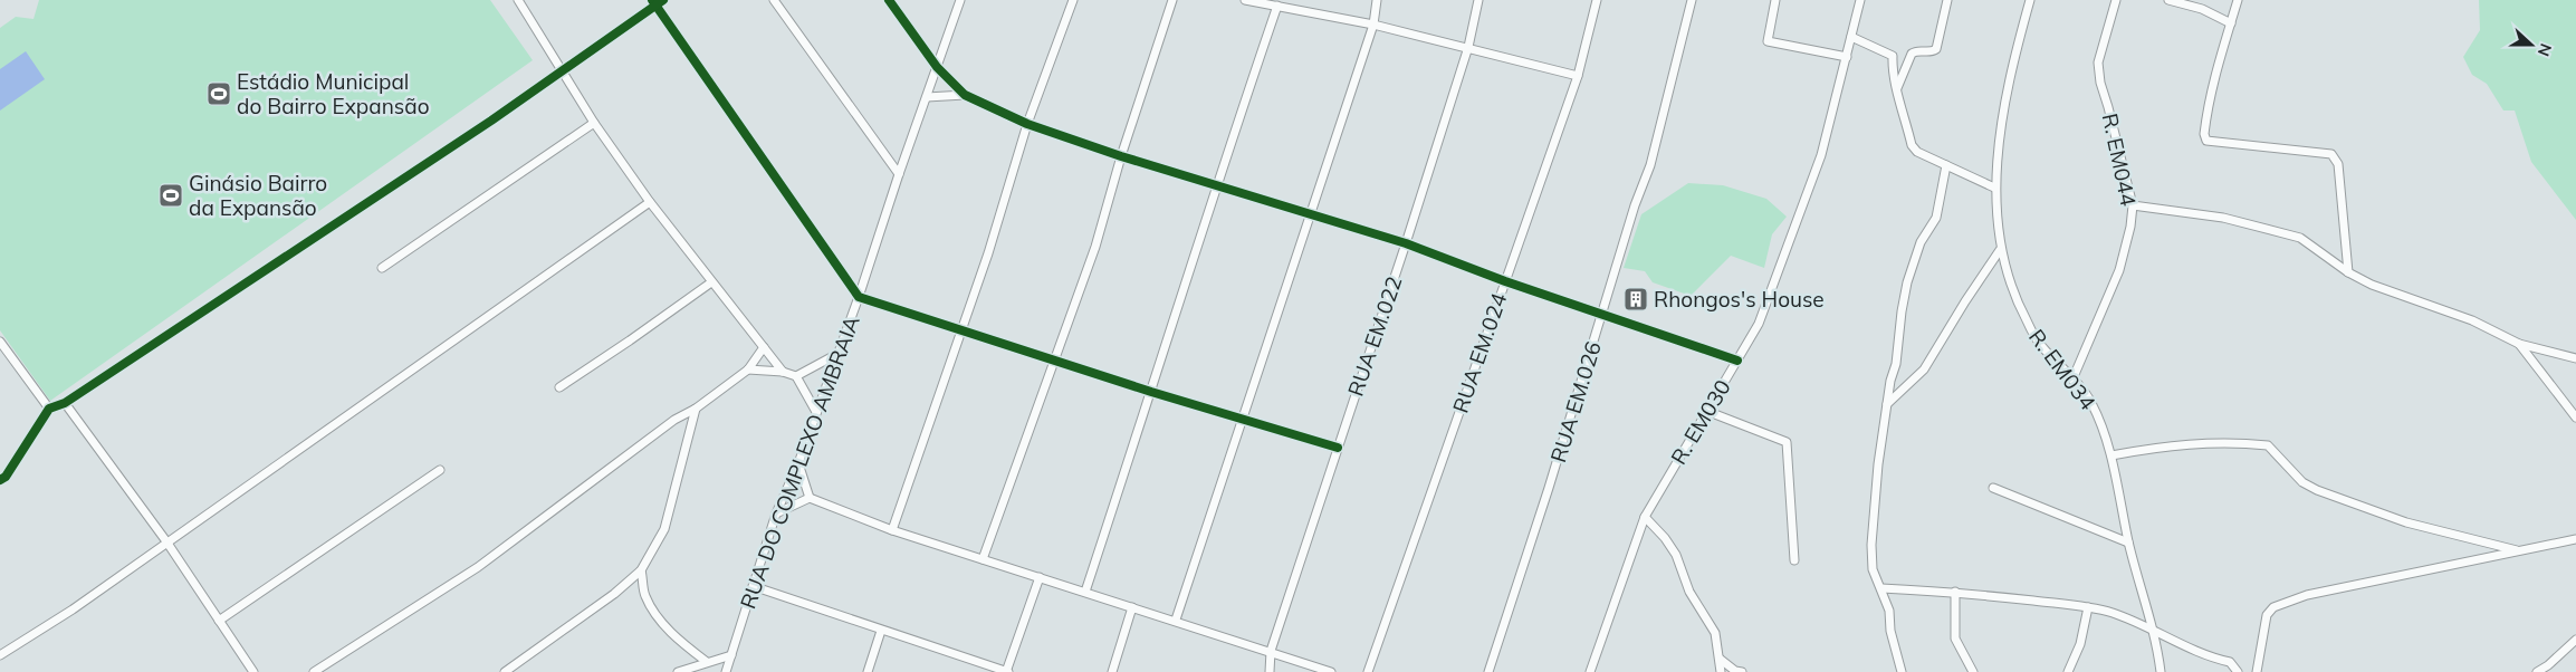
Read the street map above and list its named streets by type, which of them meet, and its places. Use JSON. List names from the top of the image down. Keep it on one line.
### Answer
{"streets":{"street":["R. EM044","RUA EM.022","RUA EM.024","R. EM034","RUA EM.026","R. EM030","RUA DO COMPLEXO AMBRAIA"]},"crossings":[["R. EM044","R. EM034"]],"places":{"sports":["Estádio Municipal do Bairro Expansão","Ginásio Bairro da Expansão"],"building":["Rhongos's House"]},"north":"right"}
